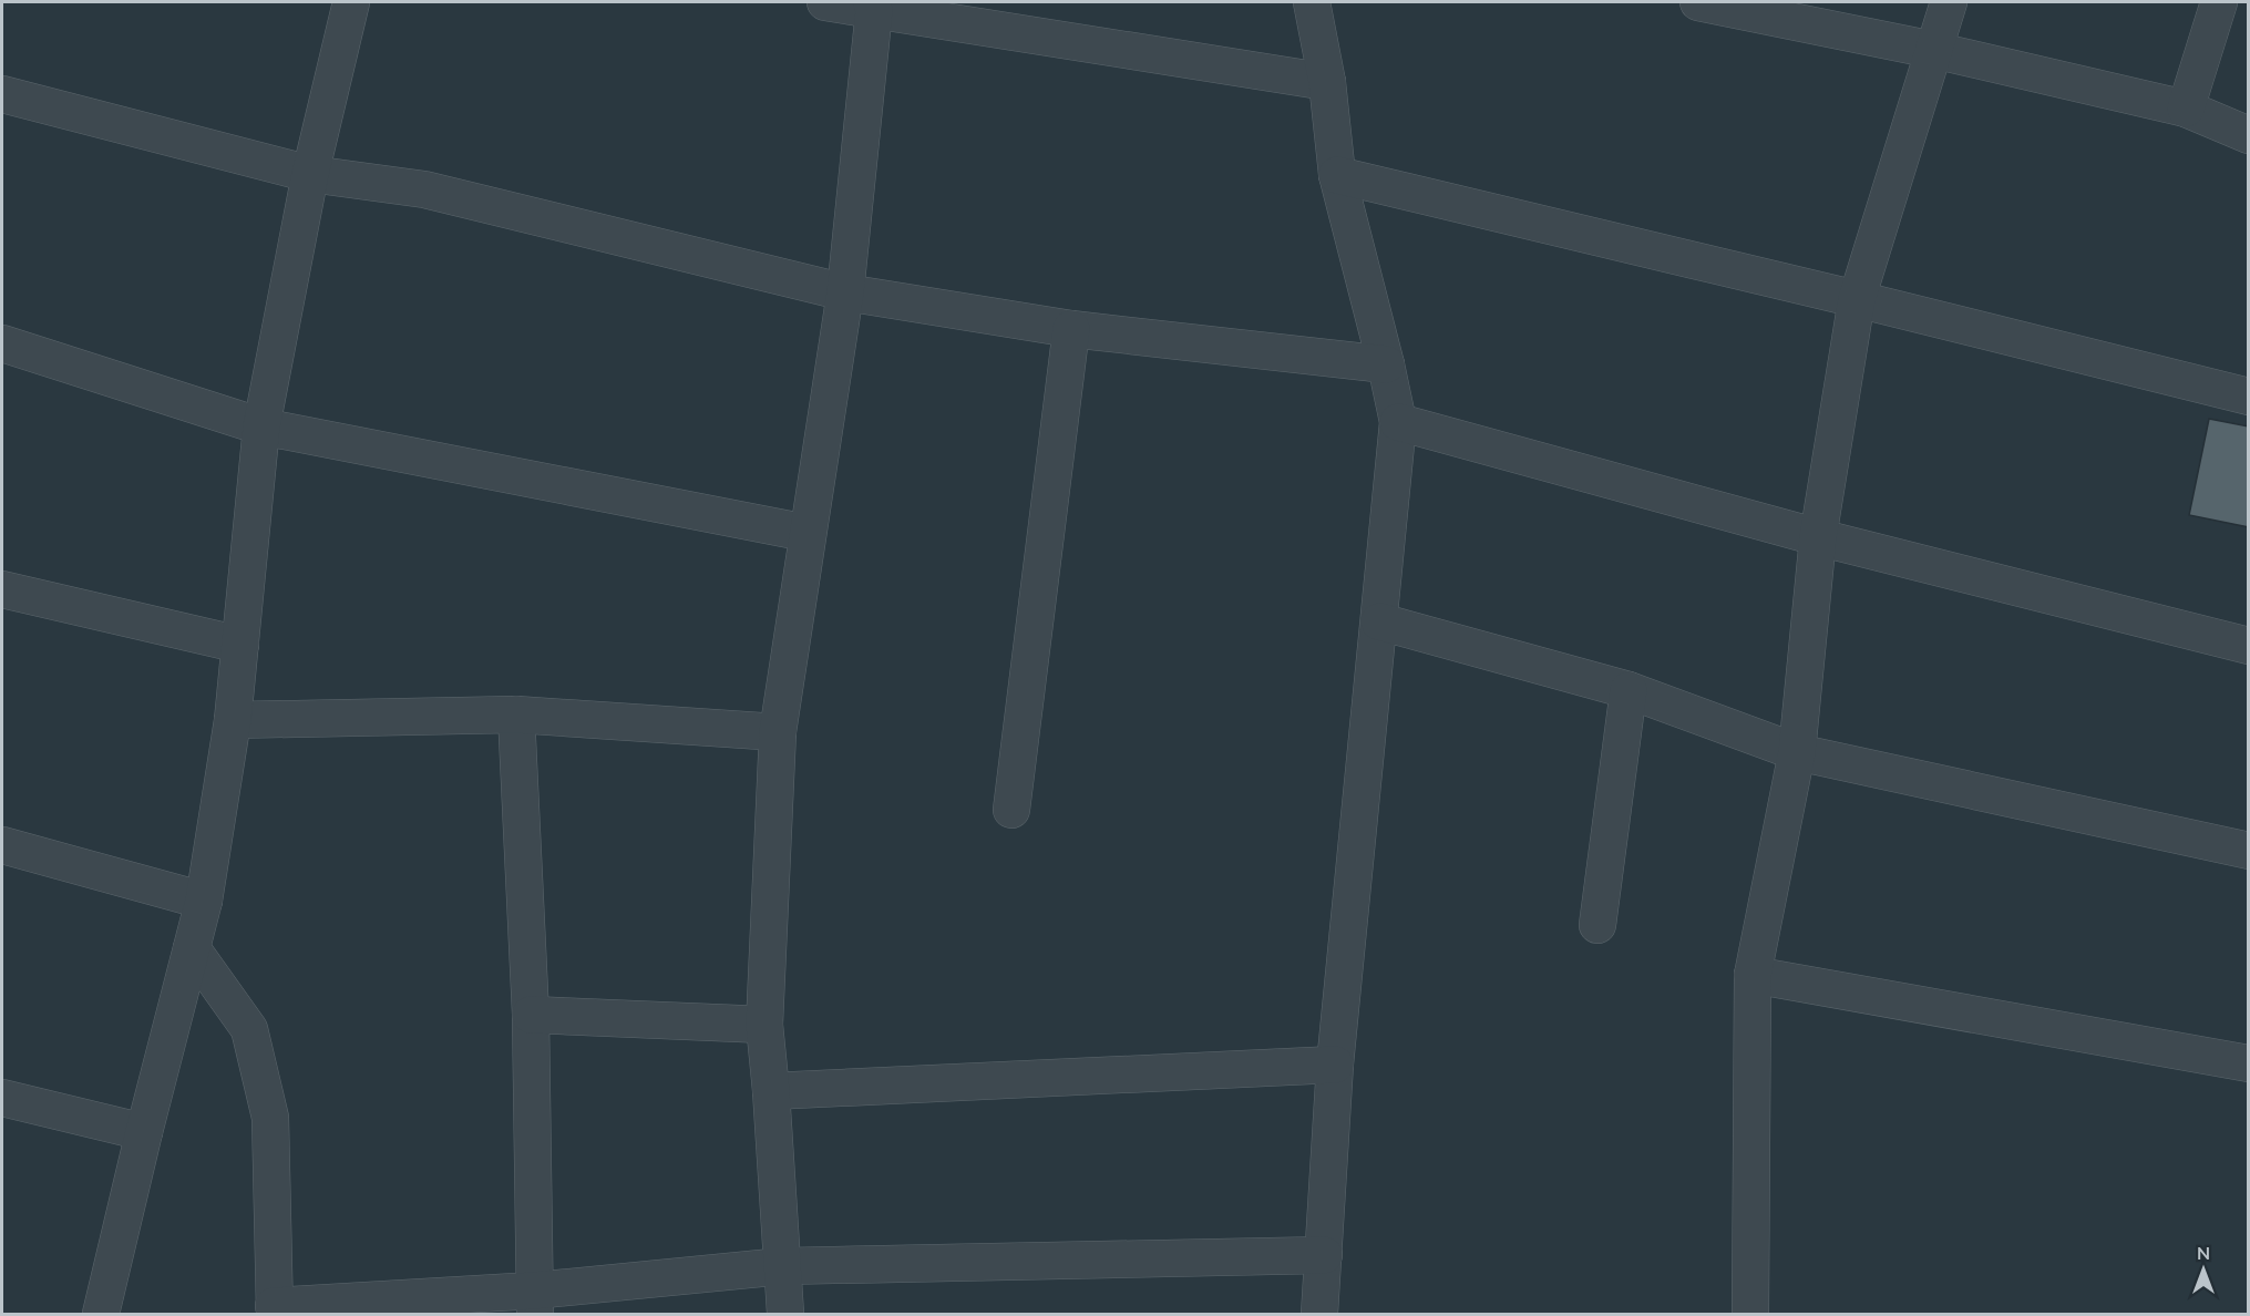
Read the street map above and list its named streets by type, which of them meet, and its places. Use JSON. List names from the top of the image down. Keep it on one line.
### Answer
{"north":"top"}
